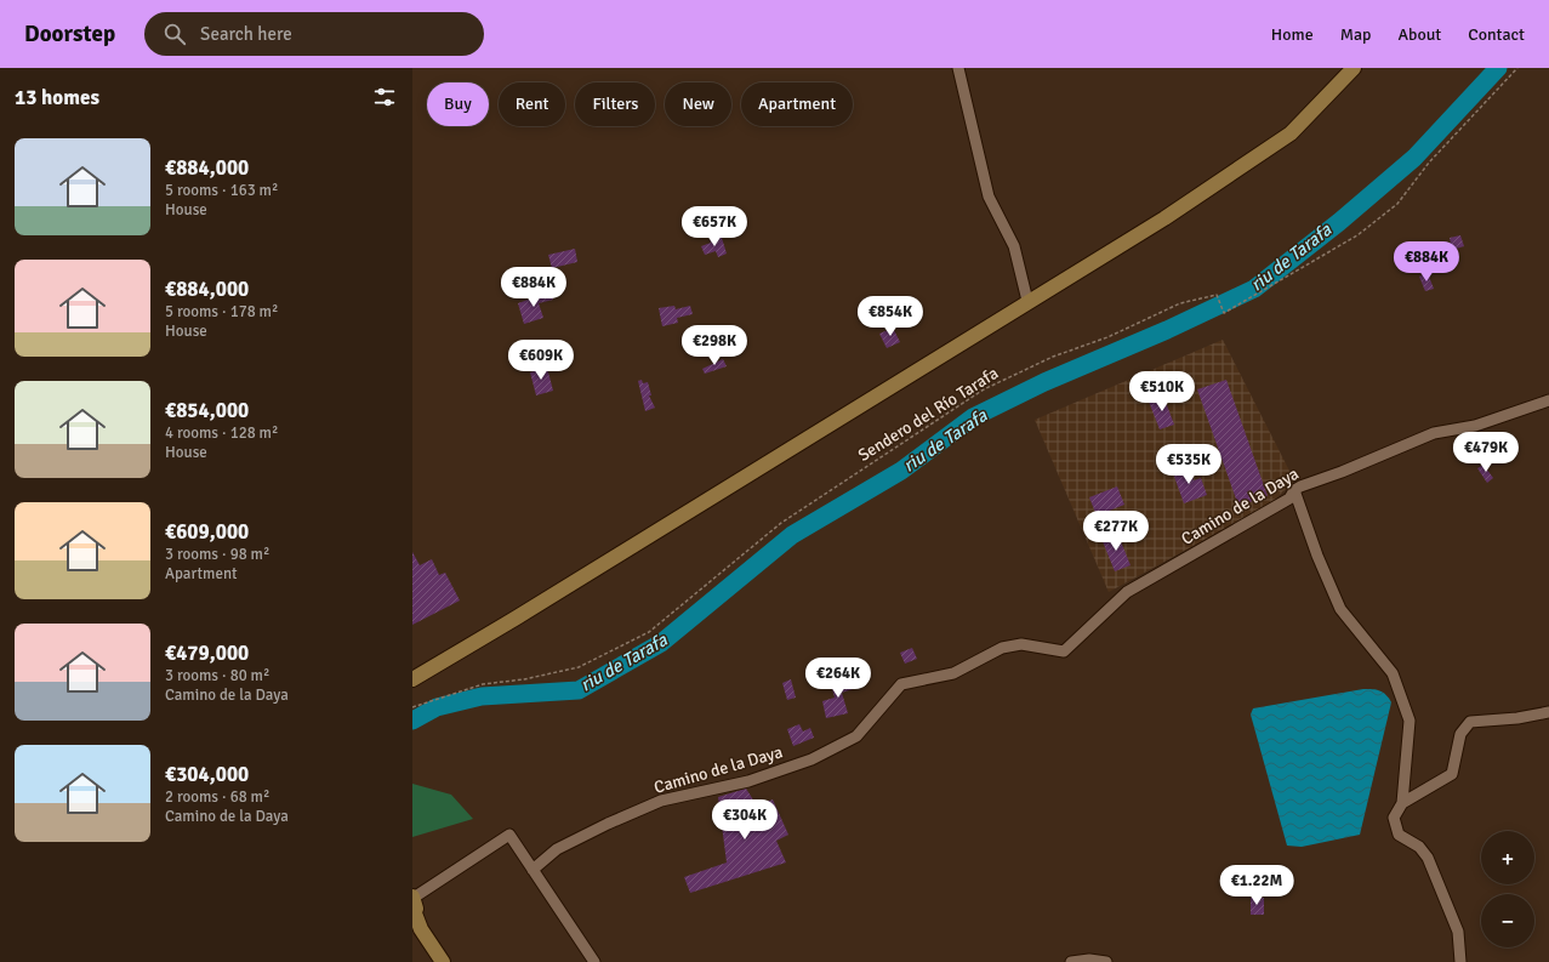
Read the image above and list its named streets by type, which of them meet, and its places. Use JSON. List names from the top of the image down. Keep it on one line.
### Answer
{"streets":{"street":["Camino de la Daya"],"path":["Sendero del Río Tarafa"]},"water":["riu de Tarafa"],"page":{"header":"Doorstep","search":"Search here","nav":["Home","Map","About","Contact"],"heading":"13 homes","chip":["Buy","Rent","Filters","New","Apartment"],"list":[{"name":"€884,000","note":"5 rooms · 163 m² · House"},{"name":"€884,000","note":"5 rooms · 178 m² · House"},{"name":"€854,000","note":"4 rooms · 128 m² · House"},{"name":"€609,000","note":"3 rooms · 98 m² · Apartment"},{"name":"€479,000","note":"3 rooms · 80 m² · Camino de la Daya"},{"name":"€304,000","note":"2 rooms · 68 m² · Camino de la Daya"}],"price":["€657K","€884K","€884K","€854K","€298K","€609K","€510K","€479K","€535K","€277K","€264K","€304K","€1.22M"],"map_buttons":["+","−"]}}
